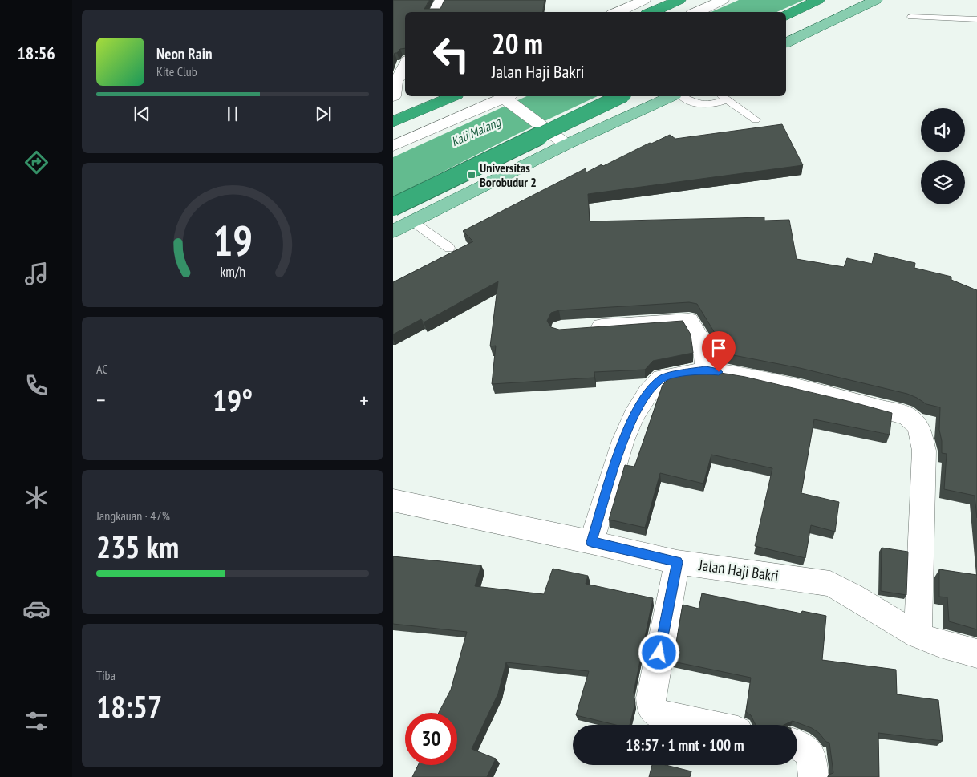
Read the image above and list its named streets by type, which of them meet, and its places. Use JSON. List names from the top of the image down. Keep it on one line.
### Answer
{"streets":{"street":["Jalan Haji Bakri"]},"water":["Kali Malang"],"places":{"transit":["Universitas Borobudur 2"]},"page":{"tabs":"18:56","turn":["20 m","Jalan Haji Bakri"],"song":["Neon Rain","Kite Club"],"tile":["AC",["Jangkauan · 47%","235 km"],["Tiba","18:57"]],"heat":["−","19°","+"],"limit":"30","trip":"18:57 · 1 mnt · 100 m","gauge":["19","km/h"]}}
